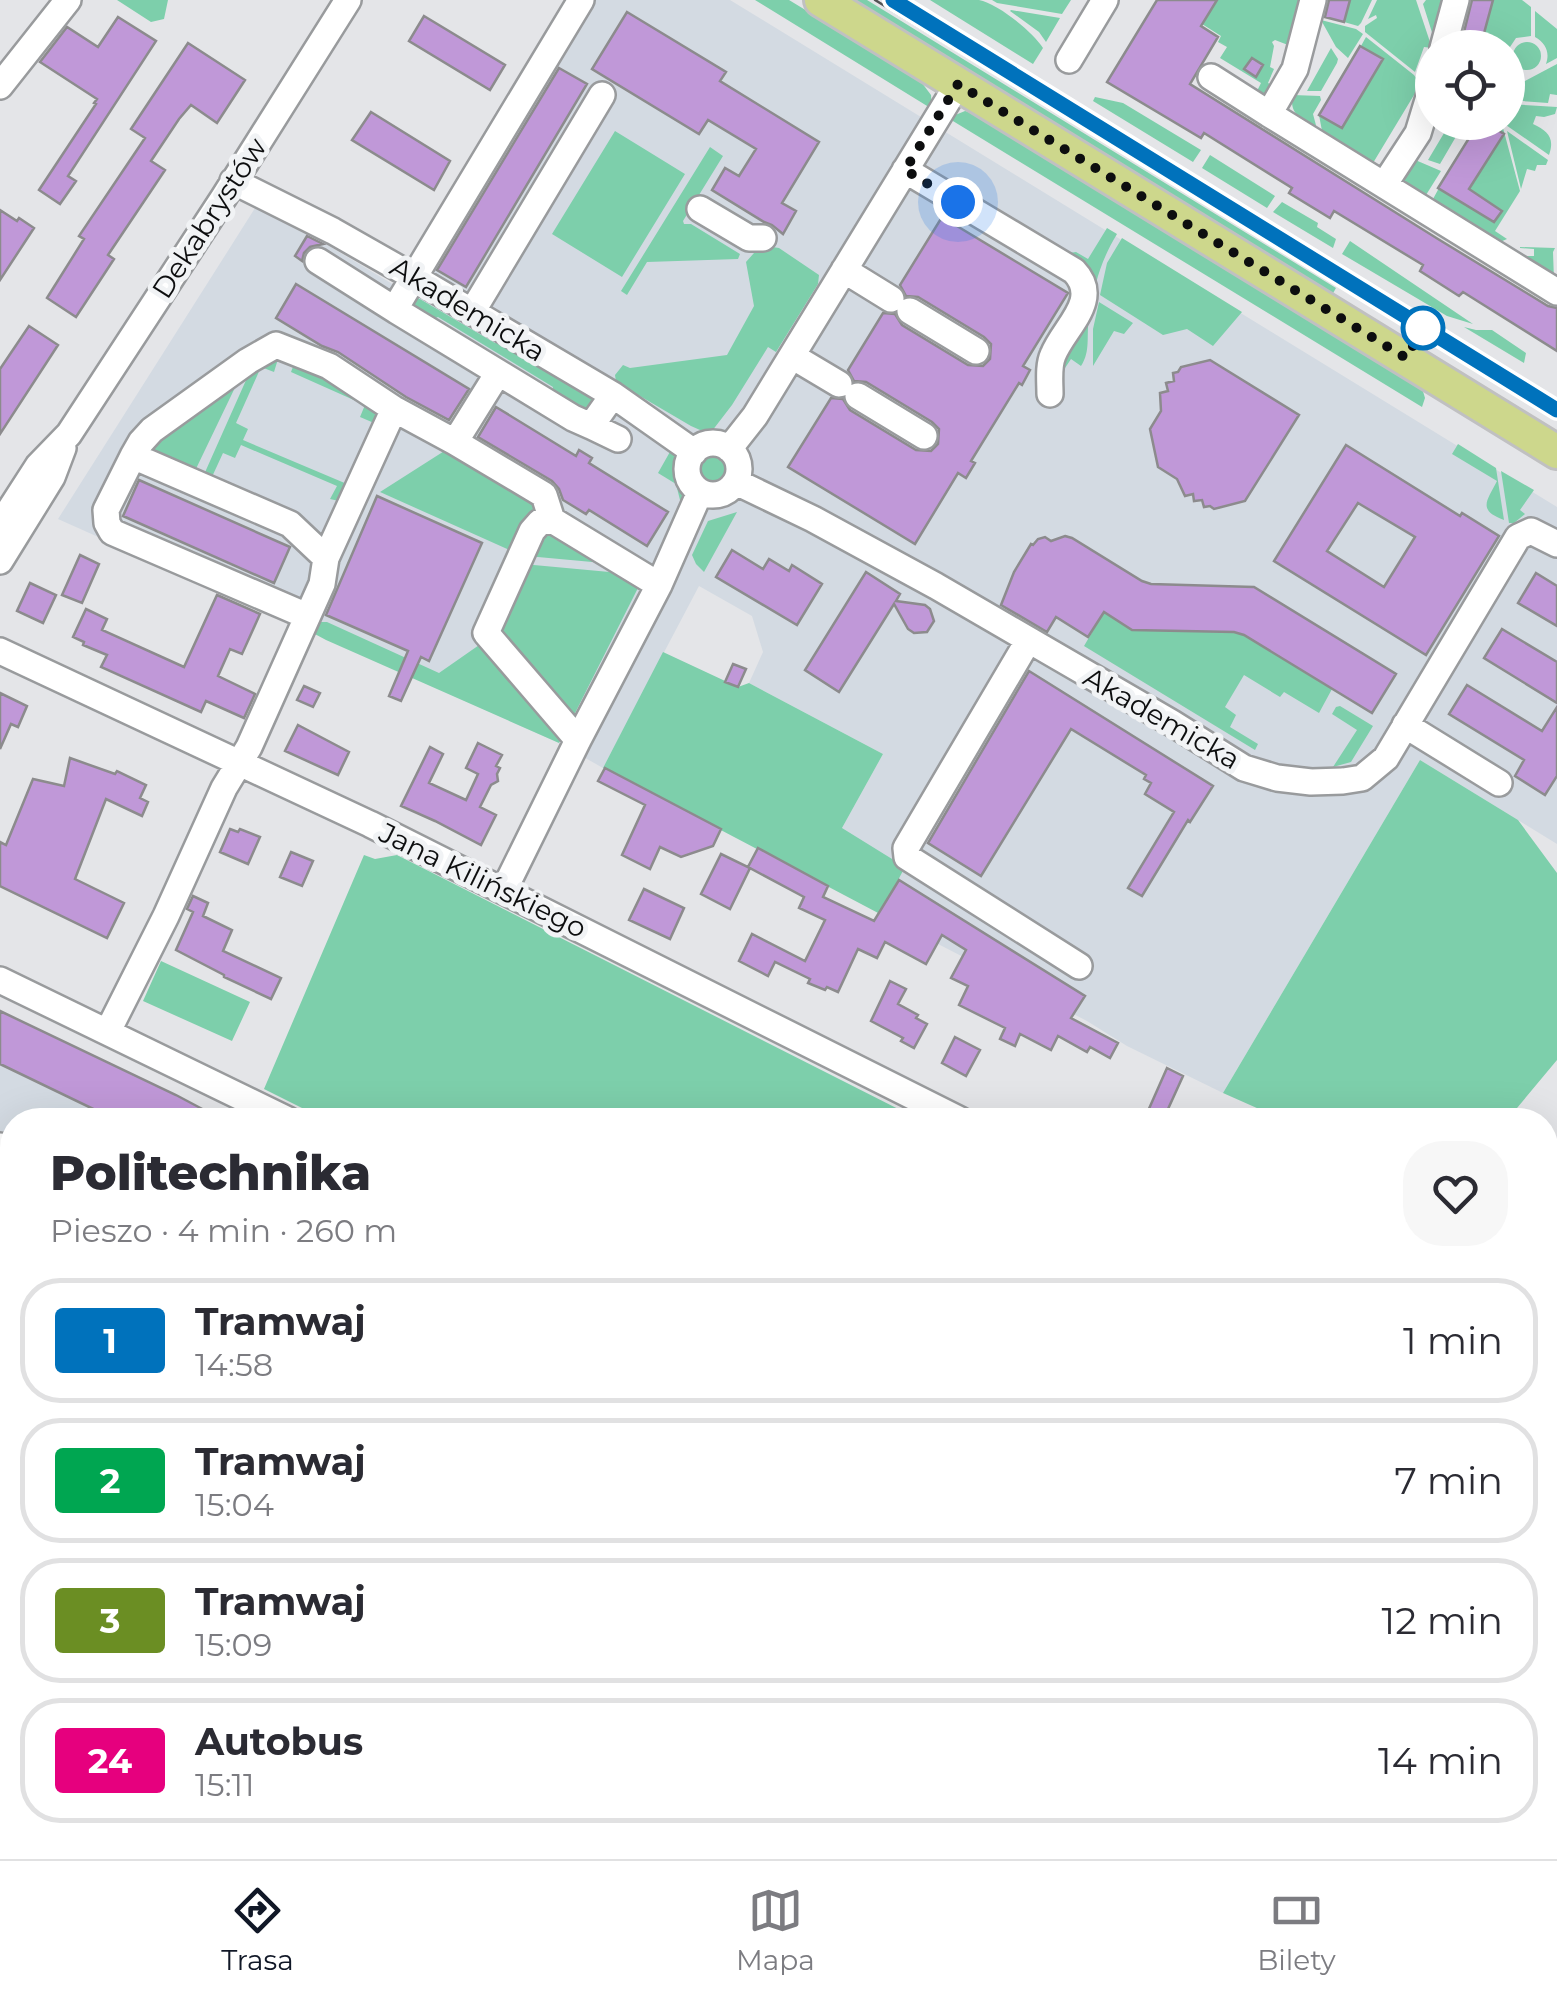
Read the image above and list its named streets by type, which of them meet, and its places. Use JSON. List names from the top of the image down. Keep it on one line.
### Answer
{"streets":{"street":["Dekabrystów","Akademicka","Jana Kilińskiego"]},"crossings":[["Dekabrystów","Akademicka"]],"lines":["tram line 1"],"page":{"heading":["Politechnika","Pieszo · 4 min · 260 m"],"list":[{"mark":"1","name":"Tramwaj","note":"14:58","value":"1 min"},{"mark":"2","name":"Tramwaj","note":"15:04","value":"7 min"},{"mark":"3","name":"Tramwaj","note":"15:09","value":"12 min"},{"mark":"24","name":"Autobus","note":"15:11","value":"14 min"}],"tabs":["Trasa","Mapa","Bilety"]}}
